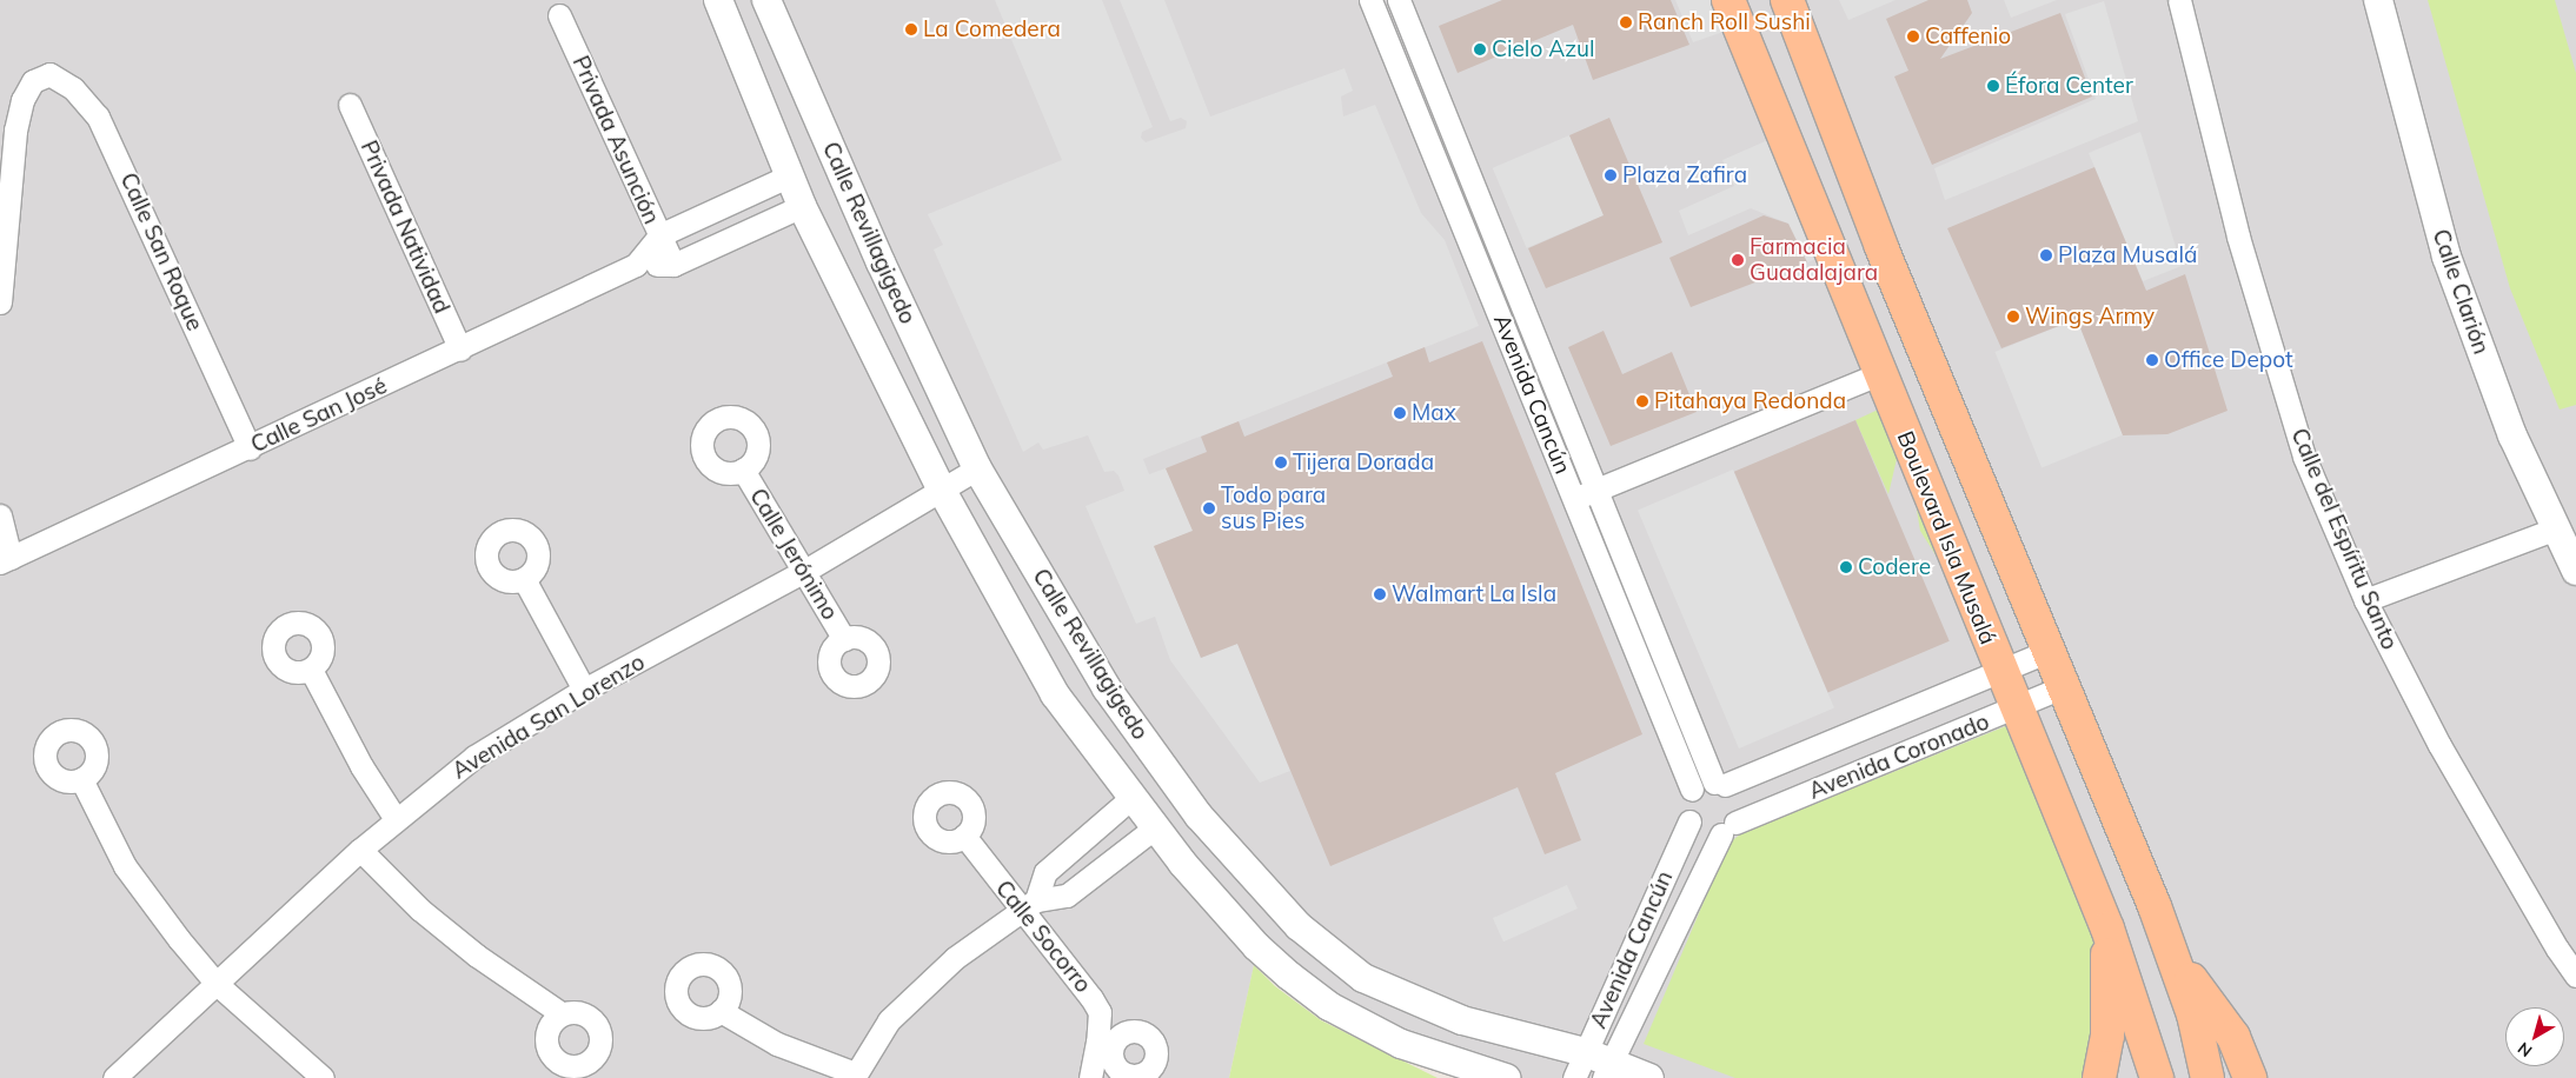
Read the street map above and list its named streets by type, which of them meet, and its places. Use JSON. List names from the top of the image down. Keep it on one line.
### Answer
{"streets":{"main road":["Boulevard Isla Musalá"],"street":["Privada Asunción","Privada Natividad","Calle Revillagigedo","Calle San Roque","Calle Clarión","Avenida Cancún","Calle San José","Calle del Espíritu Santo","Calle Jerónimo","Avenida San Lorenzo","Avenida Coronado","Calle Socorro"]},"crossings":[["Privada Asunción","Calle San José"],["Privada Natividad","Calle San José"],["Calle Revillagigedo","Avenida Cancún"],["Calle Revillagigedo","Calle San José"],["Calle Revillagigedo","Avenida San Lorenzo"],["Calle San Roque","Calle San José"],["Avenida Cancún","Avenida Coronado"],["Boulevard Isla Musalá","Avenida Coronado"],["Calle Jerónimo","Avenida San Lorenzo"]],"places":["Ranch Roll Sushi","La Comedera","Caffenio","Cielo Azul","Éfora Center","Plaza Zafira","Plaza Musalá","Farmacia Guadalajara","Wings Army","Office Depot","Pitahaya Redonda","Max","Tijera Dorada","Todo para sus Pies","Codere","Walmart La Isla"],"north":"bottom left"}
